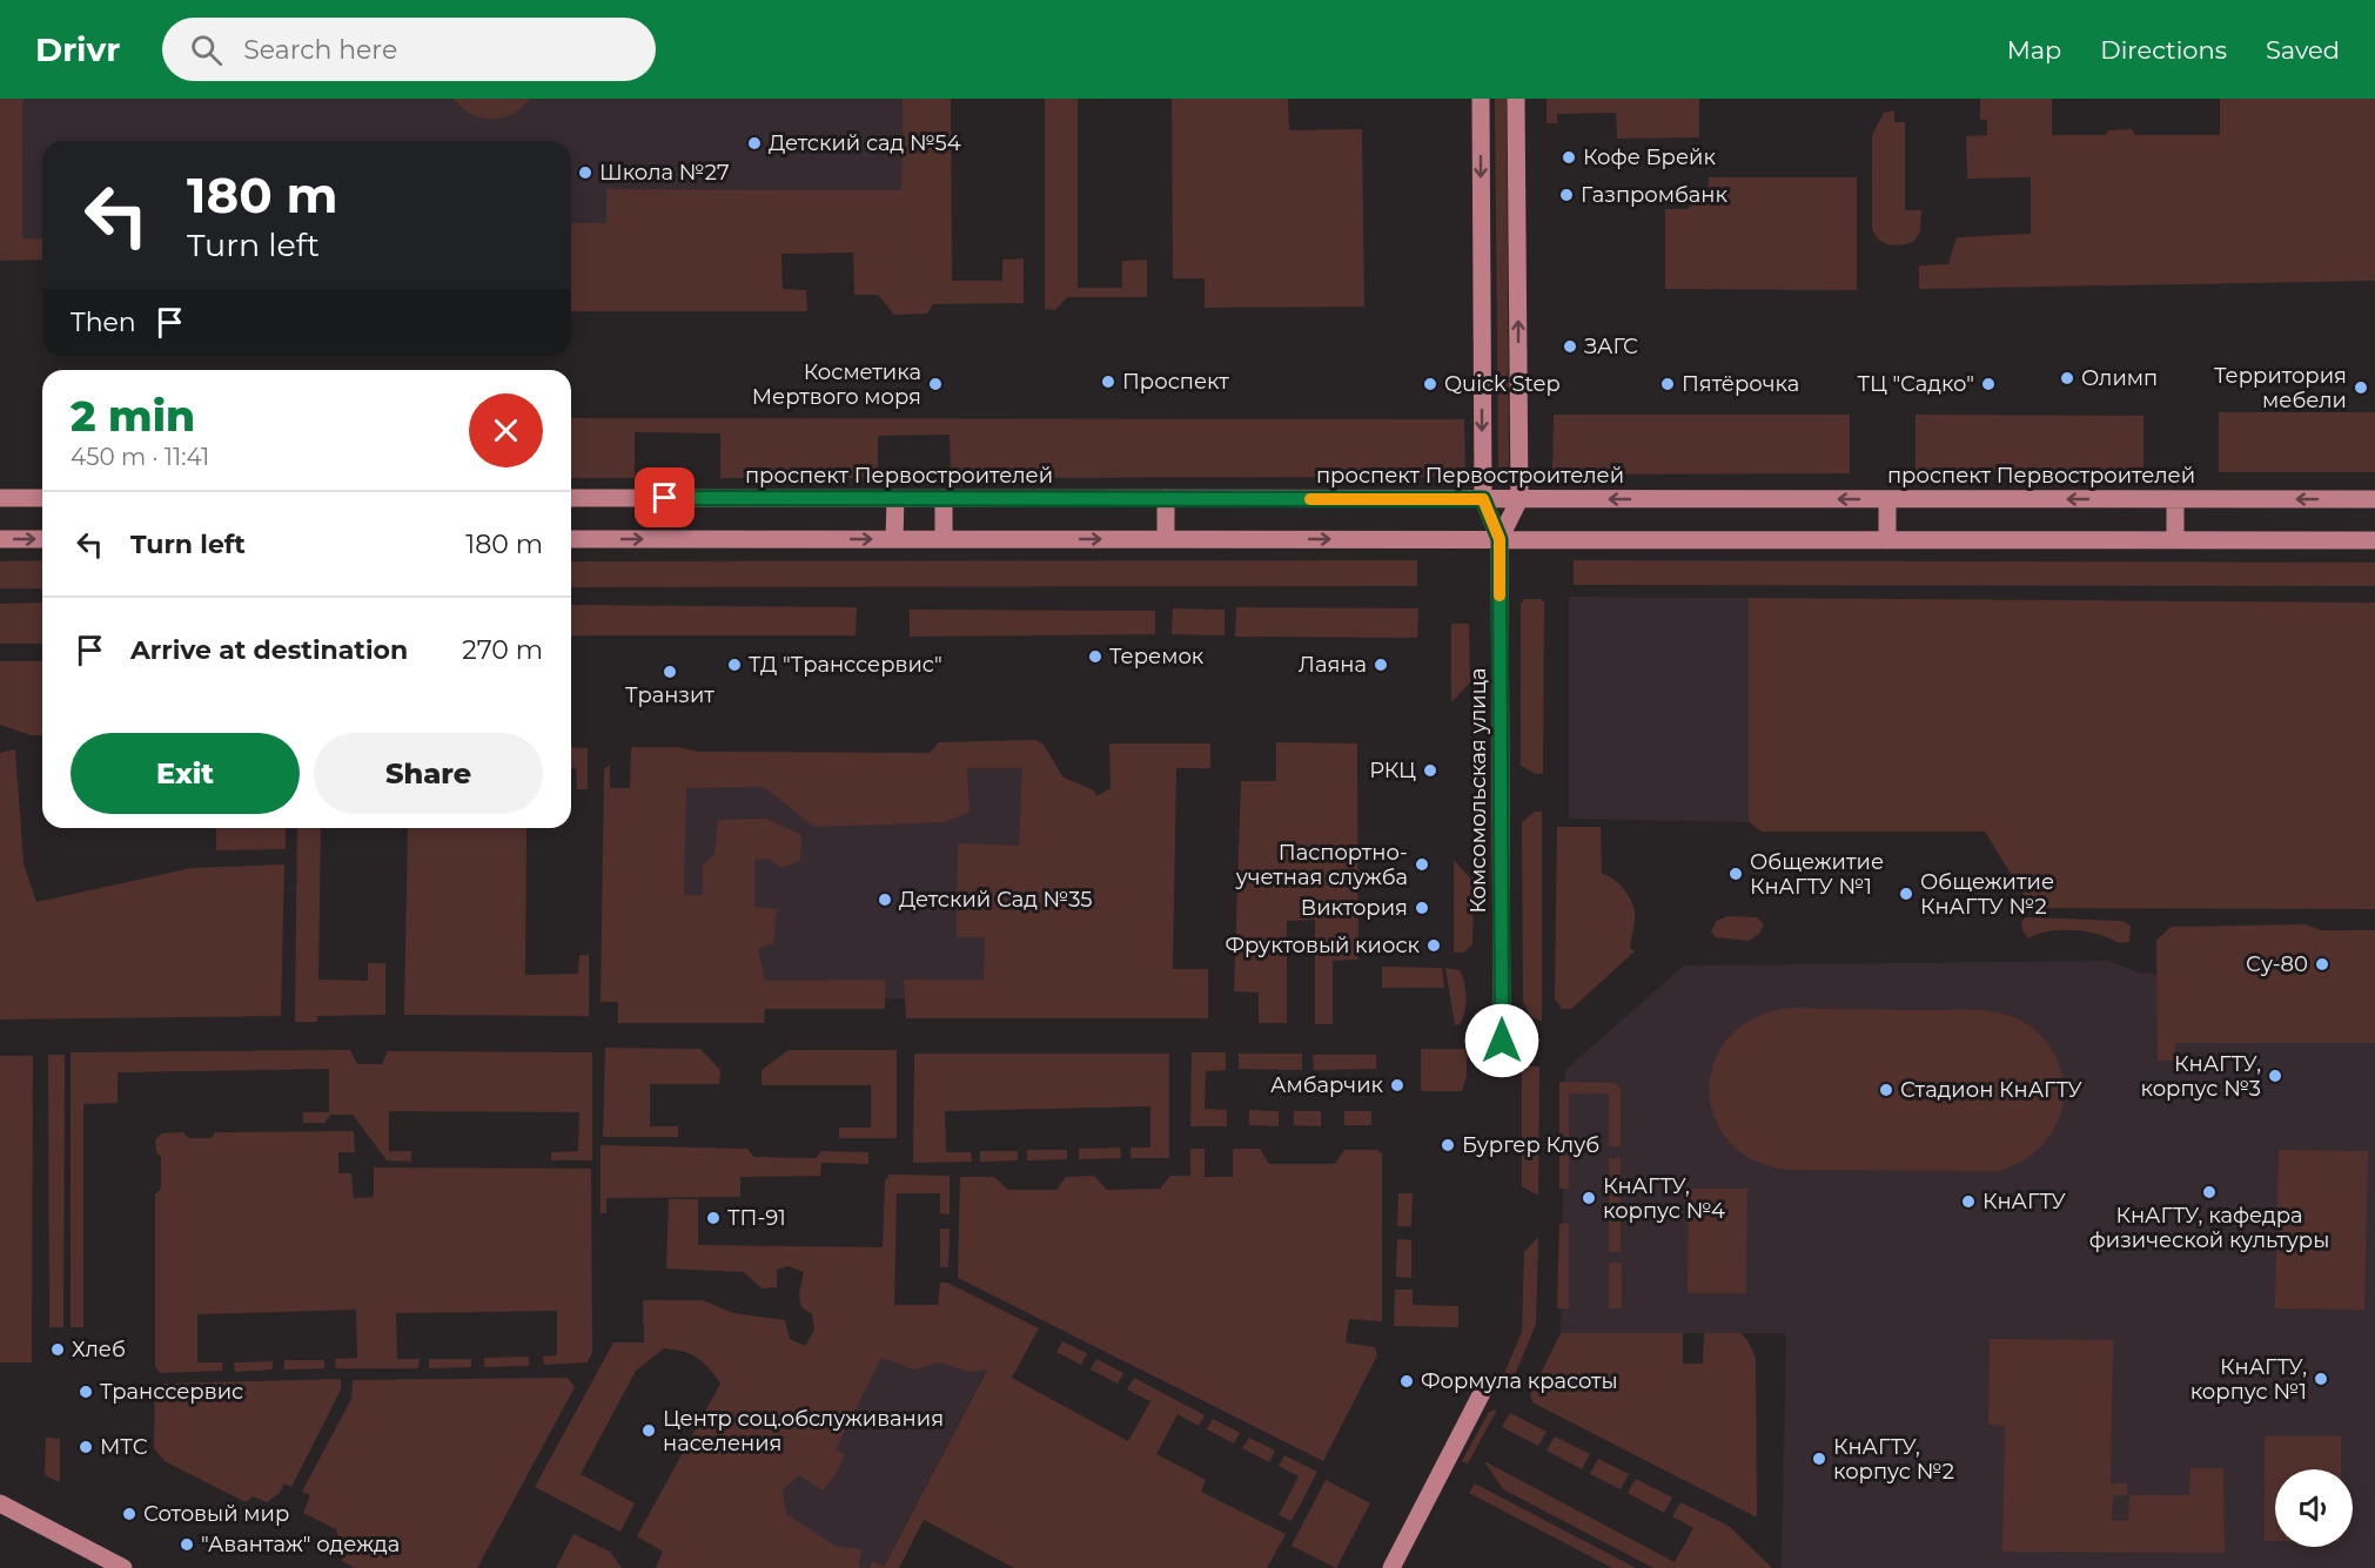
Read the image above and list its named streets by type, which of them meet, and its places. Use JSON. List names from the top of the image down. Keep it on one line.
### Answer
{"streets":{"main road":["проспект Первостроителей","Комсомольская улица"]},"crossings":[["проспект Первостроителей","Комсомольская улица"]],"places":["Детский сад №54","Кофе Брейк","Школа №27","Газпромбанк","ЗАГС","Олимп","Проспект","Косметика Мертвого моря","Quick Step","Пятёрочка","ТЦ \"Садко\"","Территория мебели","Теремок","ТД \"Транссервис\"","Лаяна","Транзит","РКЦ","Паспортно- учетная служба","Общежитие КнАГТУ №1","Общежитие КнАГТУ №2","Детский Сад №35","Виктория","Фруктовый киоск","Су-80","КнАГТУ, корпус №3","Амбарчик","Стадион КнАГТУ","Бургер Клуб","КнАГТУ, кафедра физической культуры","КнАГТУ, корпус №4","КнАГТУ","ТП-91","Хлеб","КнАГТУ, корпус №1","Формула красоты","Транссервис","Центр соц.обслуживания населения","МТС","КнАГТУ, корпус №2","Сотовый мир","\"Авантаж\" одежда"],"page":{"header":"Drivr","search":"Search here","nav":["Map","Directions","Saved"],"turn":["180 m","Turn left"],"then":"Then","heading":["2 min","450 m · 11:41"],"list":[{"name":"Turn left","value":"180 m"},{"name":"Arrive at destination","value":"270 m"}],"buttons":["Exit","Share"]}}
